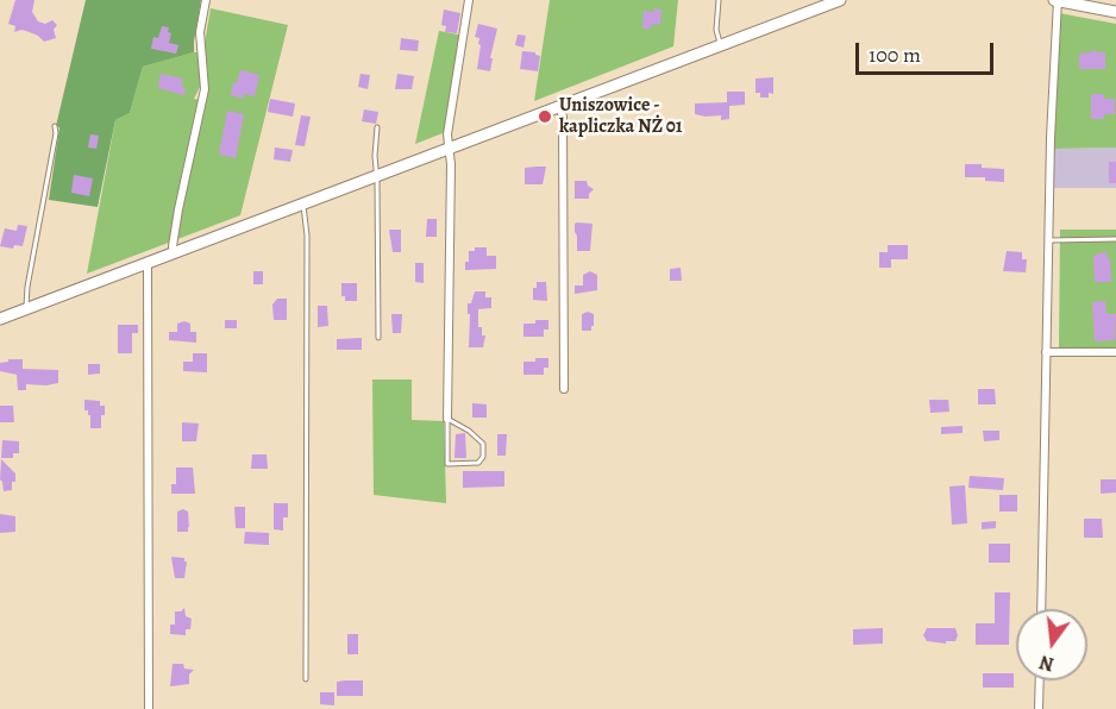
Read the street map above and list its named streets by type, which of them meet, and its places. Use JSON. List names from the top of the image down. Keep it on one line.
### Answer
{"places":["Uniszowice - kapliczka NŻ 01"],"scale_bar":"100 m","north":"bottom"}
